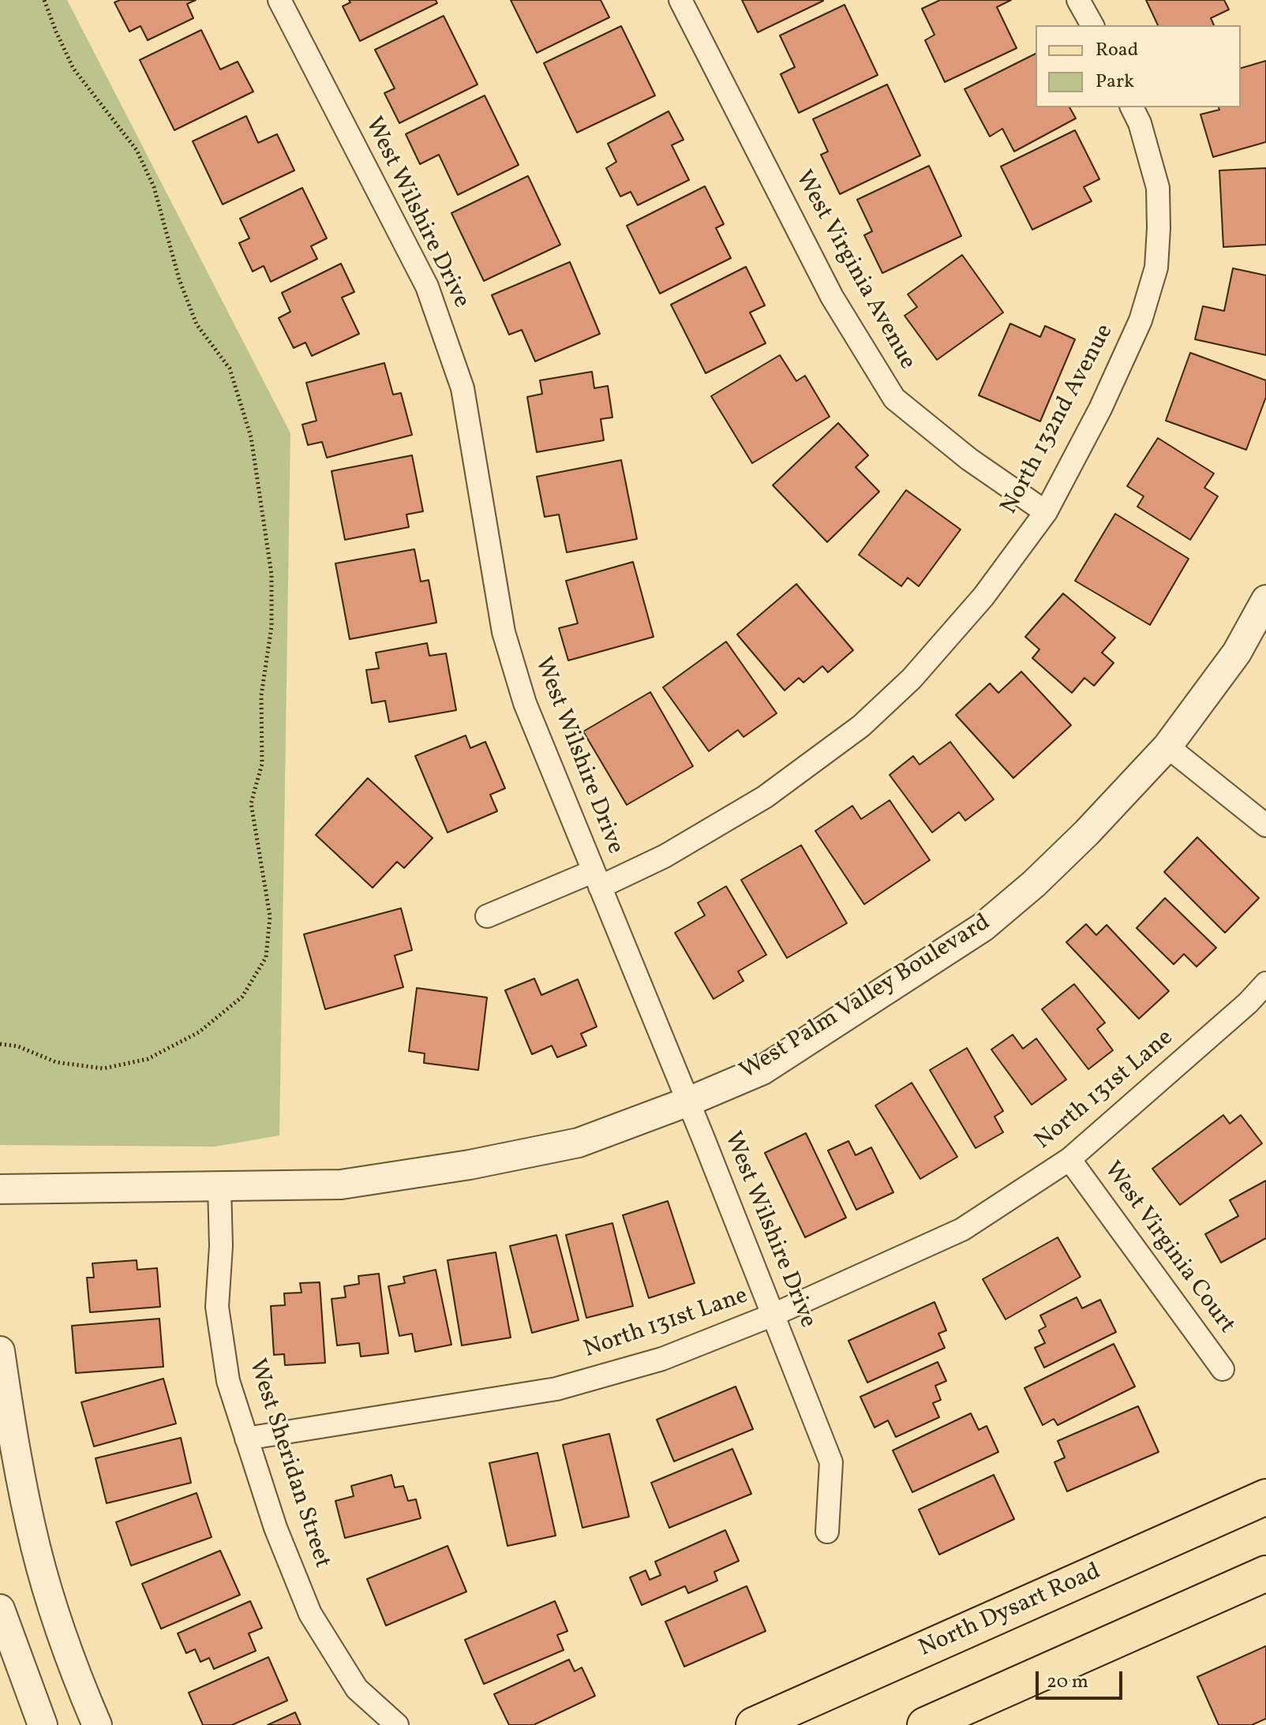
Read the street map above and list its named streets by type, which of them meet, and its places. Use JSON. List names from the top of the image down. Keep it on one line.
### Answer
{"streets":{"main road":["North Dysart Road"],"street":["West Wilshire Drive","West Virginia Avenue","North 132nd Avenue","West Palm Valley Boulevard","North 131st Lane","West Virginia Court","West Sheridan Street"]},"crossings":[["West Wilshire Drive","North 132nd Avenue"],["West Wilshire Drive","West Palm Valley Boulevard"],["West Wilshire Drive","North 131st Lane"],["West Virginia Avenue","North 132nd Avenue"],["West Palm Valley Boulevard","West Sheridan Street"],["North 131st Lane","West Virginia Court"],["North 131st Lane","West Sheridan Street"]],"legend":["Road","Park"],"scale_bar":"20 m"}
